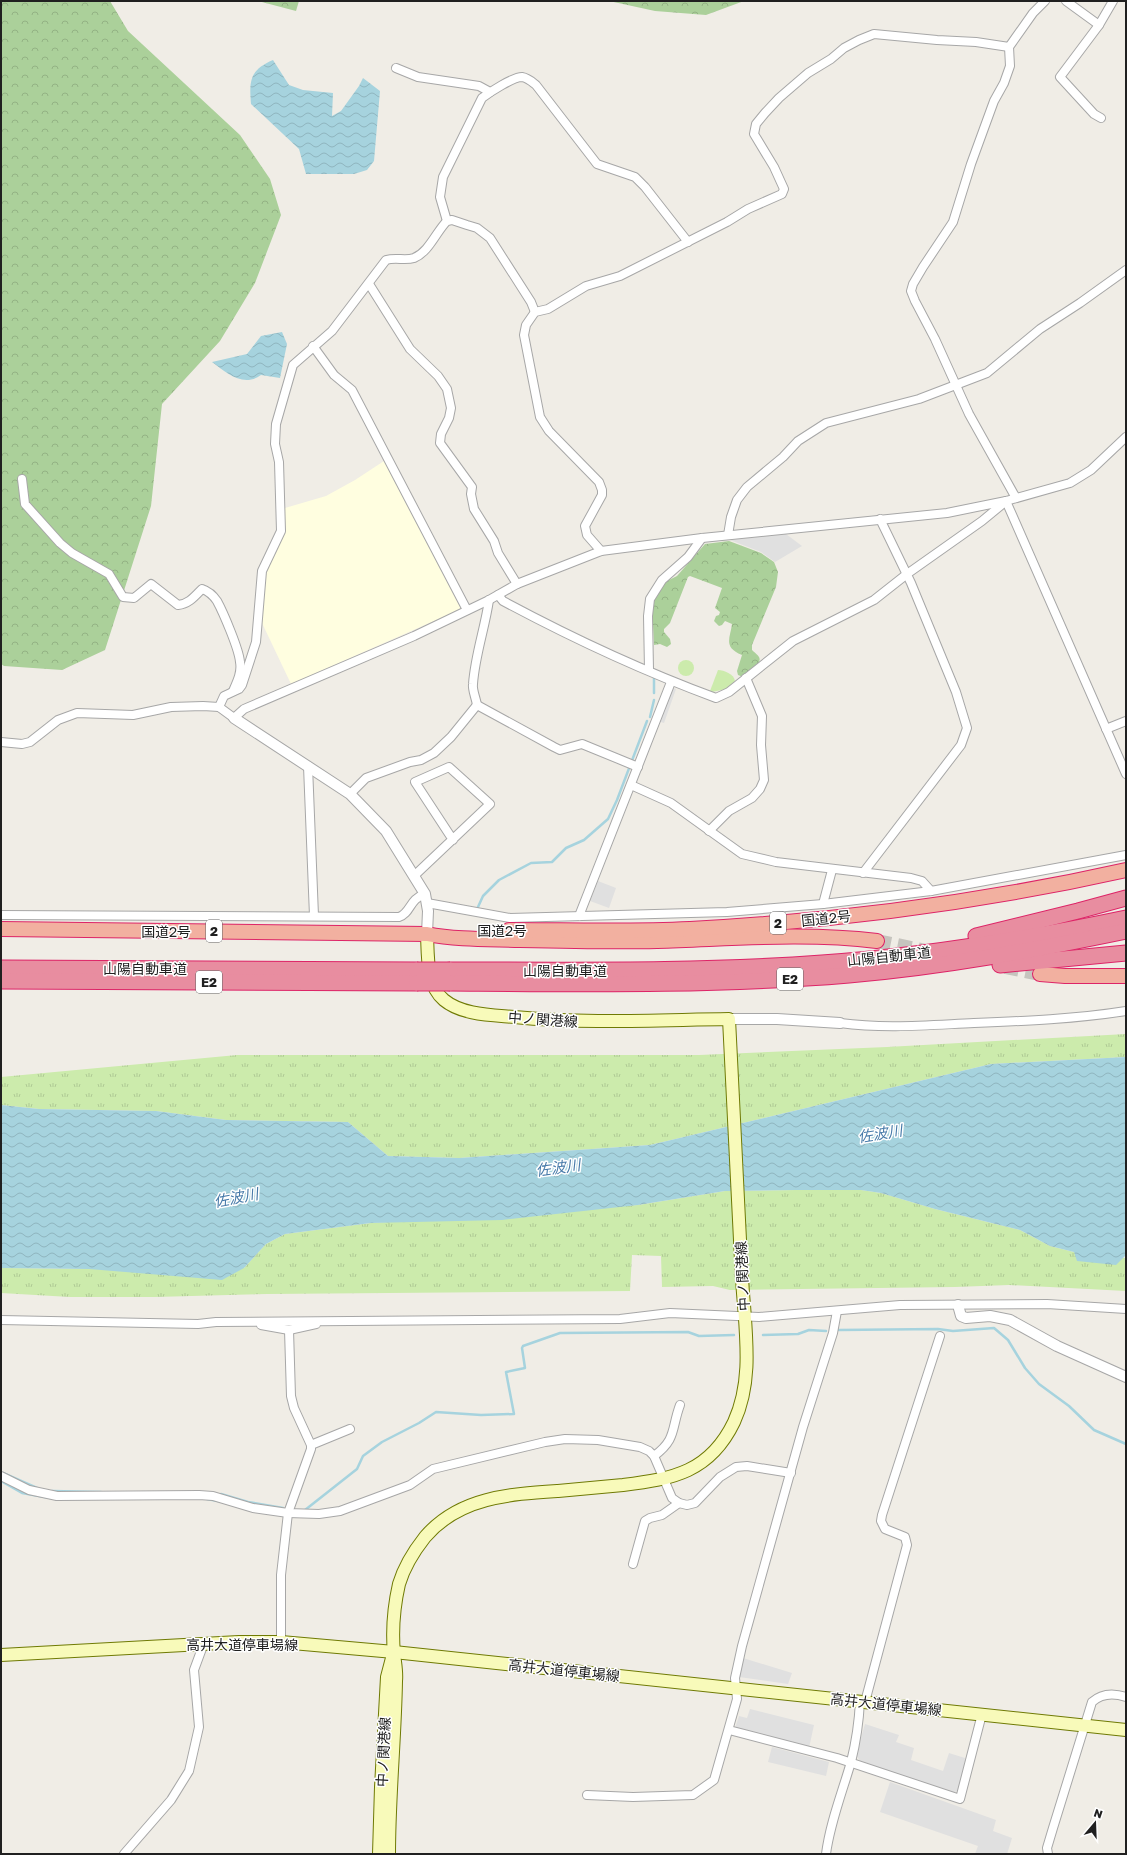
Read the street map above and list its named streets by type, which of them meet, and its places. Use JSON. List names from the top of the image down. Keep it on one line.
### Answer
{"streets":{"highway":["国道2号","2","山陽自動車道","E2"],"main road":["中ノ関港線","高井大道停車場線"]},"crossings":[["国道2号","中ノ関港線"],["中ノ関港線","高井大道停車場線"]],"water":["佐波川"],"north":"top"}
